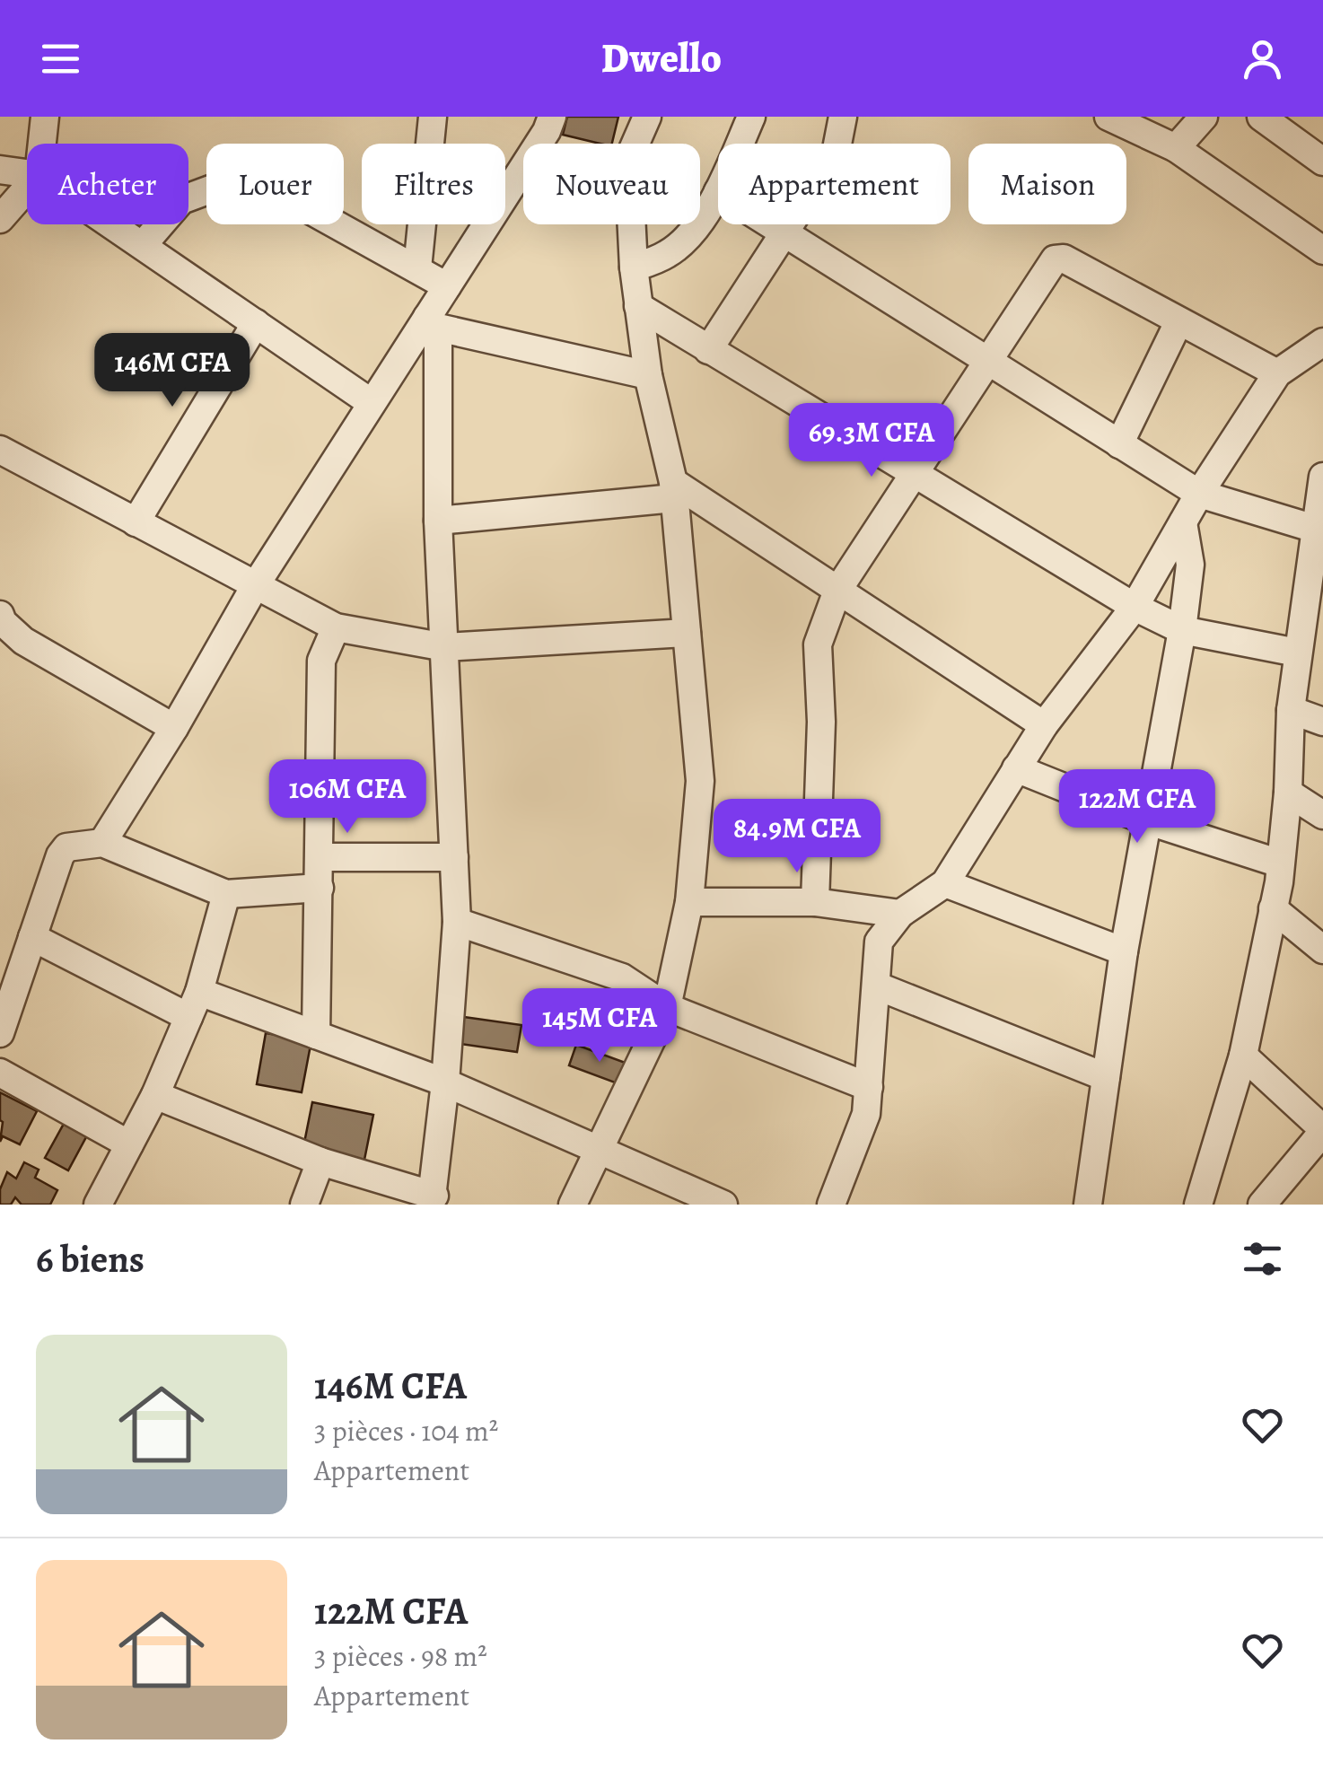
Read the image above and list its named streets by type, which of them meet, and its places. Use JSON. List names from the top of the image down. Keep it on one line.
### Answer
{"page":{"header":"Dwello","chip":["Acheter","Louer","Filtres","Nouveau","Appartement","Maison"],"price":["146M CFA","69.3M CFA","106M CFA","122M CFA","84.9M CFA","145M CFA"],"heading":"6 biens","list":[{"name":"146M CFA","note":"3 pièces · 104 m² · Appartement"},{"name":"122M CFA","note":"3 pièces · 98 m² · Appartement"}]}}
